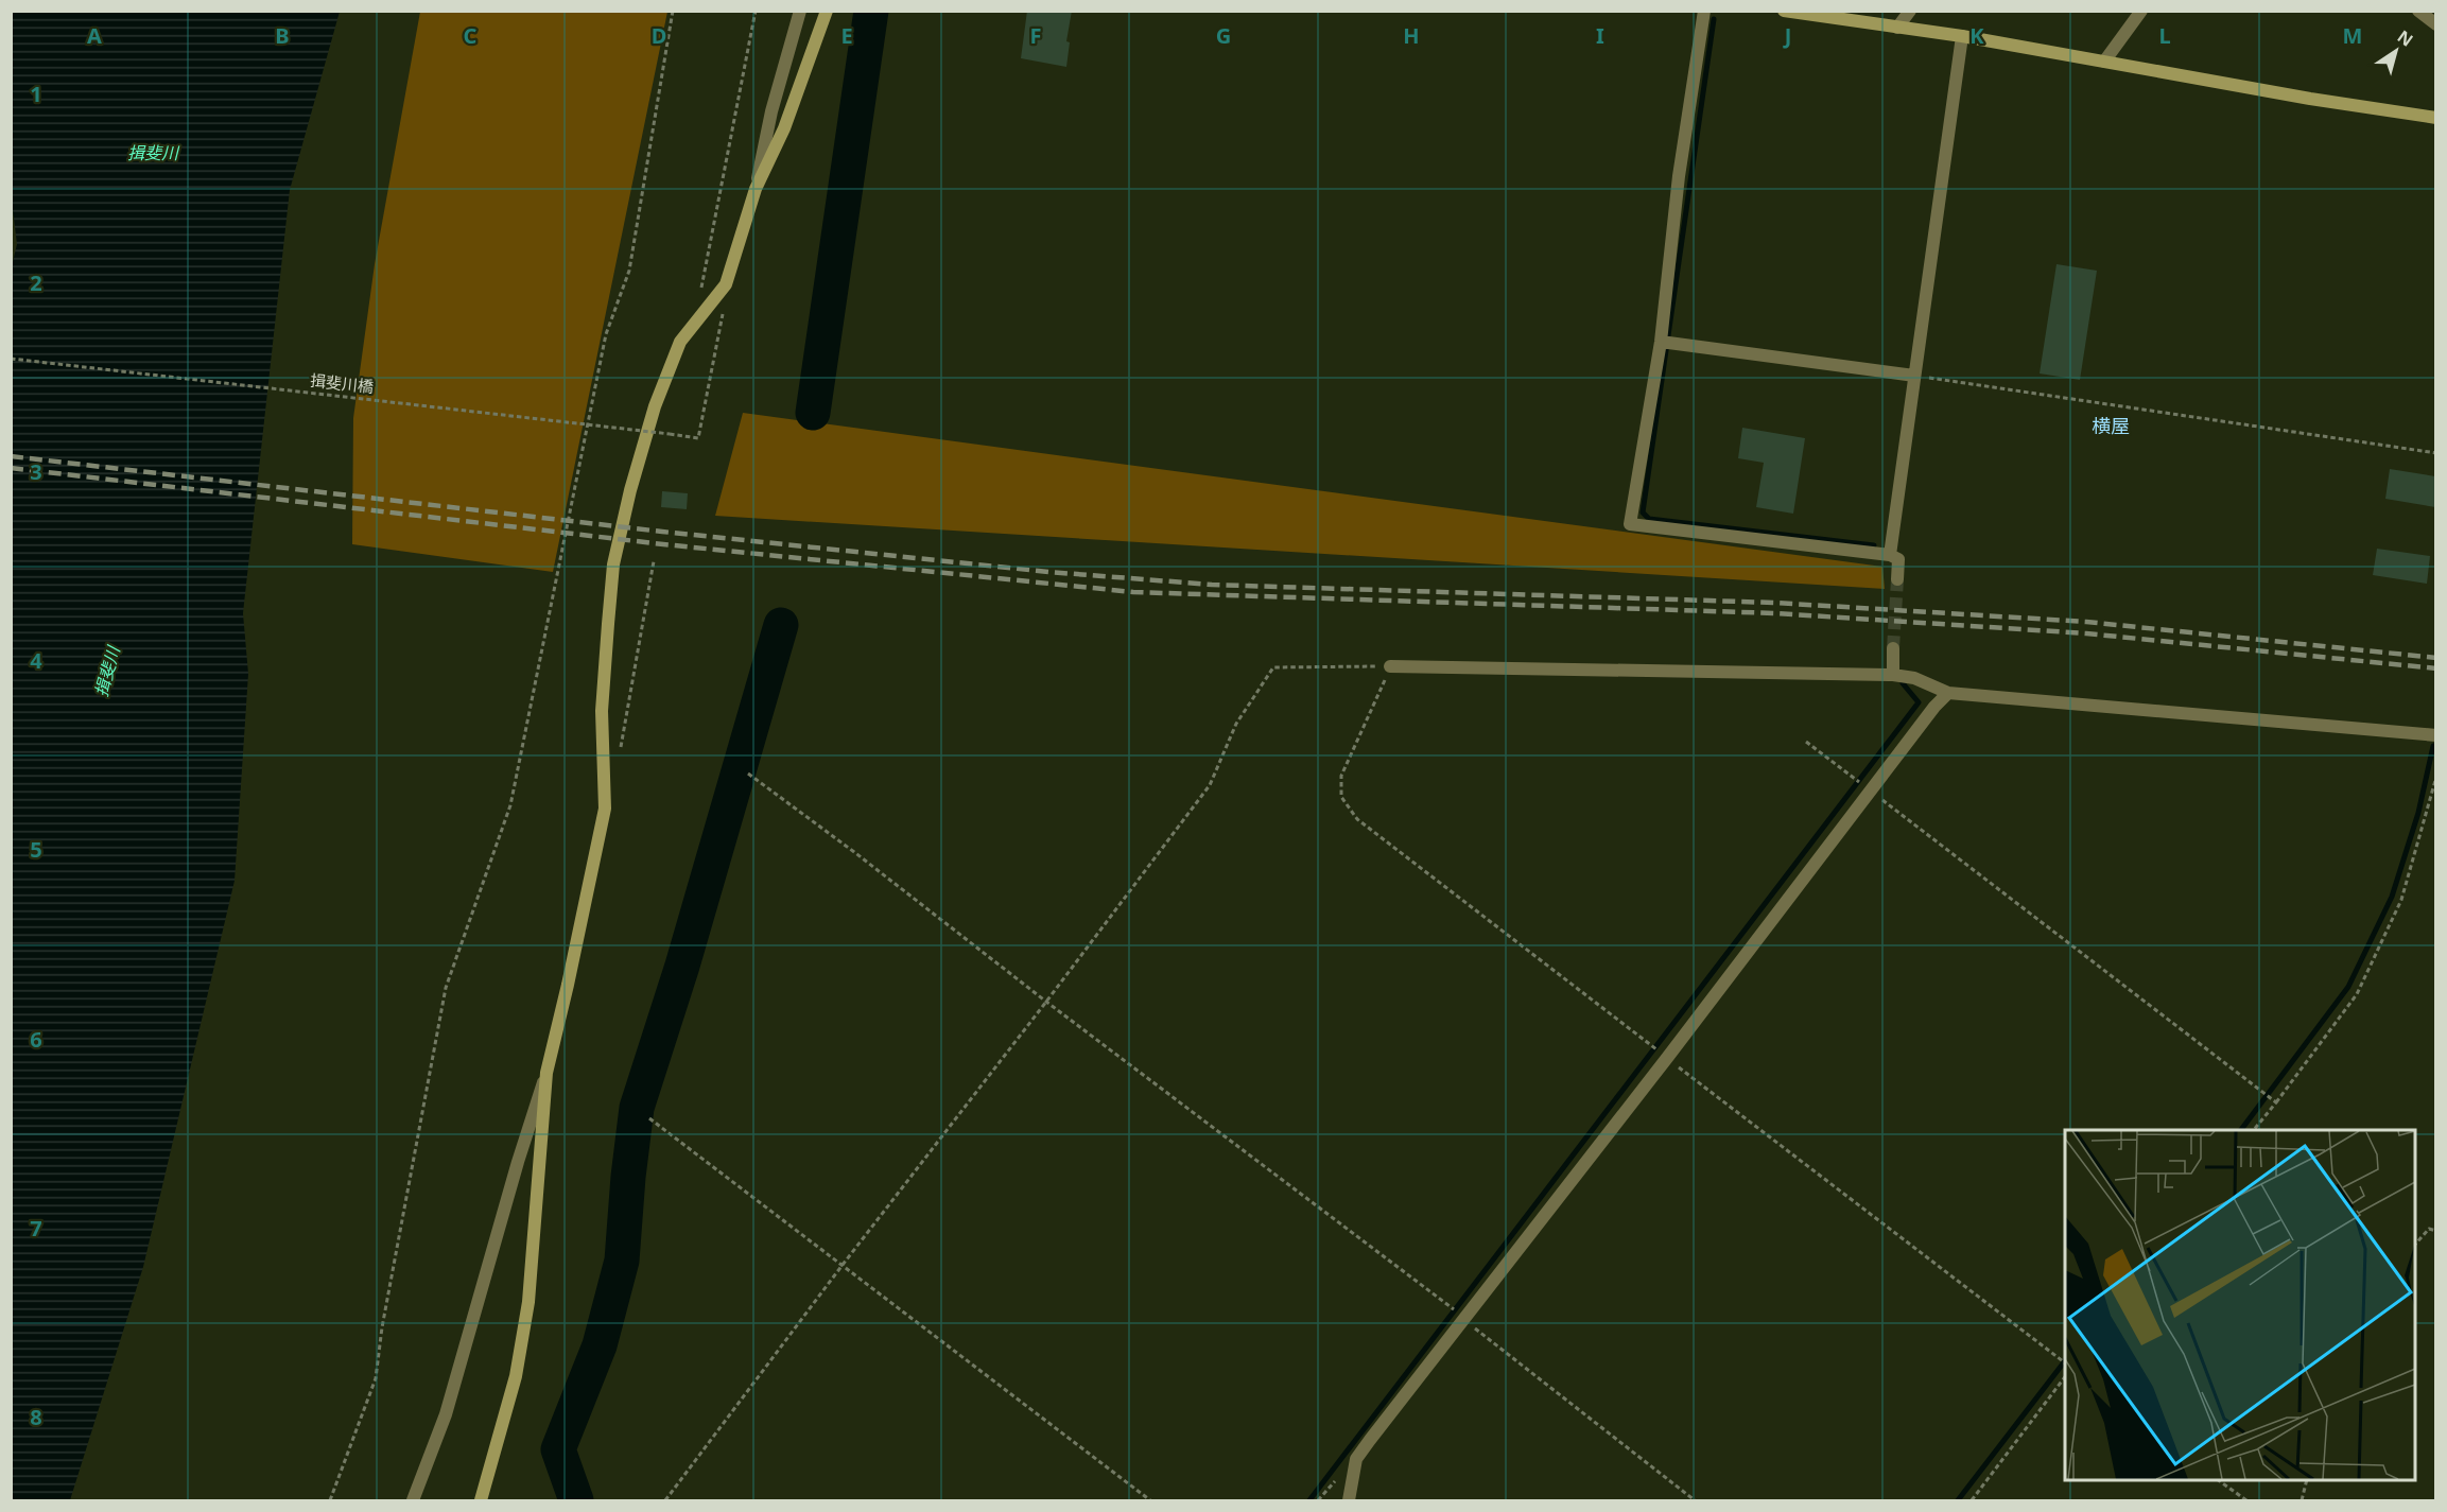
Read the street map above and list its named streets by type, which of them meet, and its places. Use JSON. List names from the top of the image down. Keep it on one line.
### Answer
{"streets":{"path":["揖斐川橋"]},"districts":["横屋"],"water":["揖斐川"],"north":"top right","grid":{"columns":["A","B","C","D","E","F","G","H","I","J","K","L","M"],"rows":["1","2","3","4","5","6","7","8"]}}
